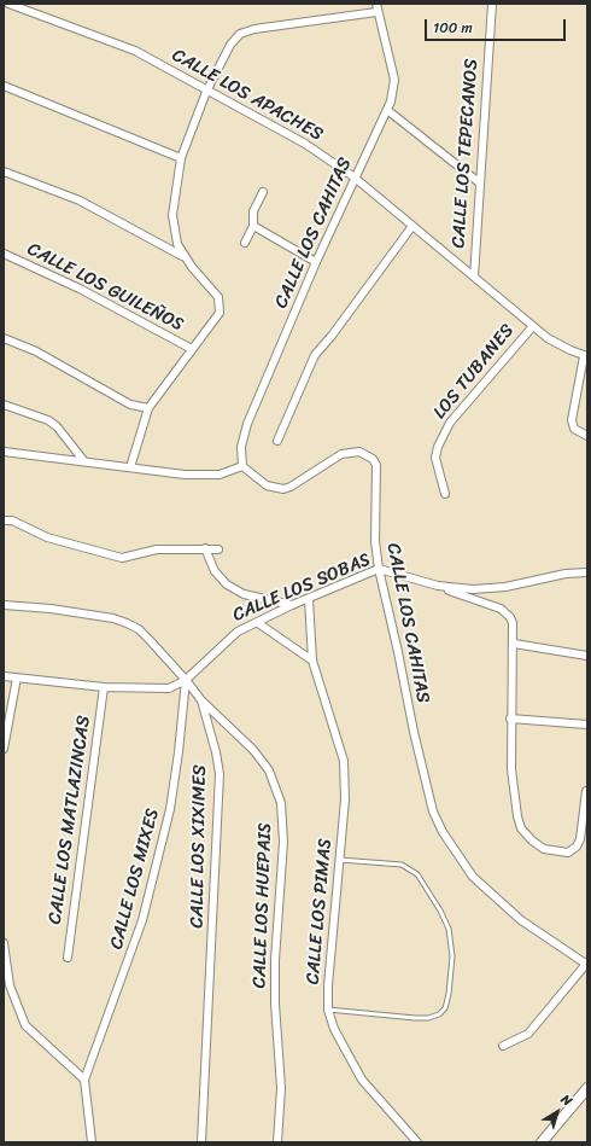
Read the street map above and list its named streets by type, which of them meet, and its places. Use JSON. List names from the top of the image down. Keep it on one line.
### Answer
{"streets":{"street":["CALLE LOS APACHES","CALLE LOS TEPECANOS","CALLE LOS CAHITAS","CALLE LOS GUILEÑOS","LOS TUBANES","CALLE LOS SOBAS","CALLE LOS MATLAZINCAS","CALLE LOS XIXIMES","CALLE LOS MIXES","CALLE LOS HUEPAIS","CALLE LOS PIMAS"]},"crossings":[["CALLE LOS APACHES","CALLE LOS TEPECANOS"],["CALLE LOS APACHES","CALLE LOS CAHITAS"],["CALLE LOS APACHES","LOS TUBANES"],["CALLE LOS CAHITAS","CALLE LOS SOBAS"],["CALLE LOS SOBAS","CALLE LOS XIXIMES"],["CALLE LOS SOBAS","CALLE LOS MIXES"],["CALLE LOS SOBAS","CALLE LOS PIMAS"],["CALLE LOS XIXIMES","CALLE LOS MIXES"],["CALLE LOS XIXIMES","CALLE LOS HUEPAIS"]],"scale_bar":"100 m","north":"top right"}
